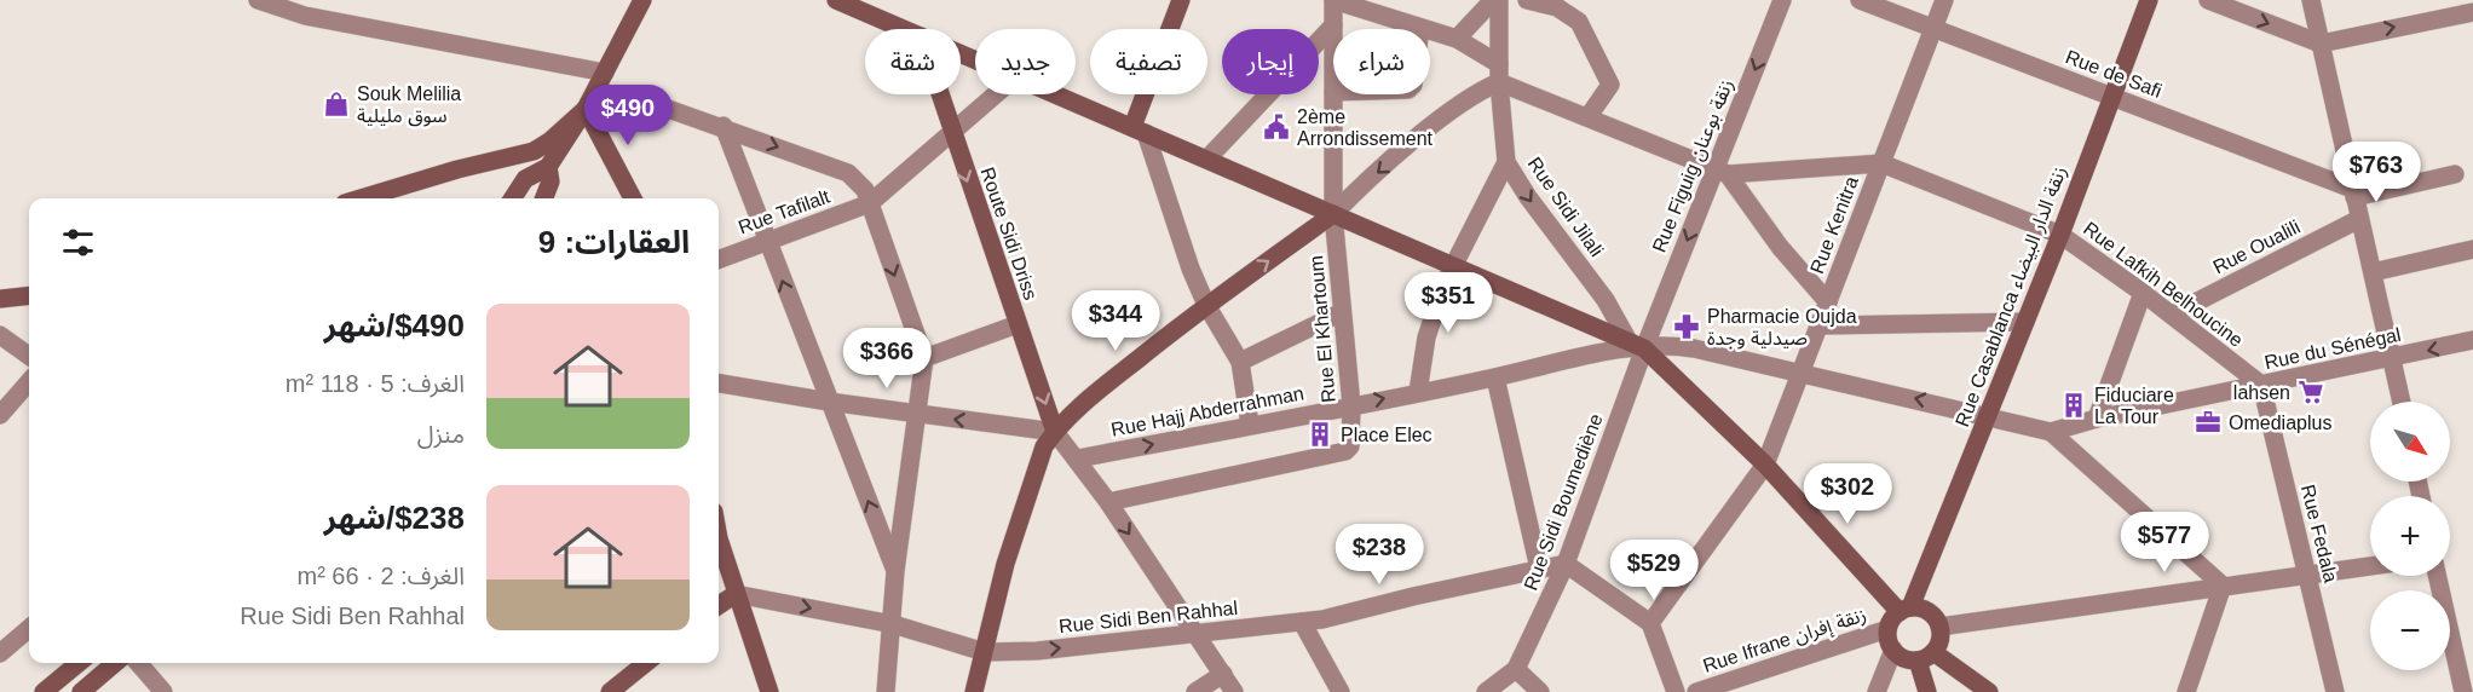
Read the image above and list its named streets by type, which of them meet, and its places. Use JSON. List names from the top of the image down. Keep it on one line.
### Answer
{"streets":{"street":["Rue de Safi","Rue Figuig زنقة بوعنان","Rue Sidi Jilali","Rue Tafilalt","Rue Kenitra","Route Sidi Driss","Rue Oualili","Rue Lafkih Belhoucine","Rue Casablanca زنقة الدار البيضاء","Rue El Khartoum","Rue du Sénégal","Rue Hajj Abderrahman","Rue Sidi Boumediène","Rue Fedala","Rue Sidi Ben Rahhal","Rue Ifrane زنقة إفران"]},"crossings":[["Rue de Safi","Rue Kenitra"],["Rue de Safi","Rue Casablanca زنقة الدار البيضاء"],["Rue Figuig زنقة بوعنان","Rue Sidi Jilali"],["Rue Figuig زنقة بوعنان","Rue Lafkih Belhoucine"],["Rue Figuig زنقة بوعنان","Rue Hajj Abderrahman"],["Rue Figuig زنقة بوعنان","Rue Sidi Boumediène"],["Rue Sidi Jilali","Rue Lafkih Belhoucine"],["Rue Sidi Jilali","Rue Hajj Abderrahman"],["Rue Sidi Jilali","Rue Sidi Boumediène"],["Rue Kenitra","Rue Lafkih Belhoucine"],["Rue Kenitra","Rue Hajj Abderrahman"],["Rue Oualili","Rue Lafkih Belhoucine"],["Rue Lafkih Belhoucine","Rue Casablanca زنقة الدار البيضاء"],["Rue Lafkih Belhoucine","Rue El Khartoum"],["Rue Lafkih Belhoucine","Rue du Sénégal"],["Rue Lafkih Belhoucine","Rue Fedala"],["Rue Casablanca زنقة الدار البيضاء","Rue Hajj Abderrahman"],["Rue Casablanca زنقة الدار البيضاء","Rue Ifrane زنقة إفران"],["Rue El Khartoum","Rue Hajj Abderrahman"],["Rue du Sénégal","Rue Fedala"],["Rue Hajj Abderrahman","Rue Sidi Boumediène"],["Rue Sidi Boumediène","Rue Sidi Ben Rahhal"]],"one_way":["Rue Figuig زنقة بوعنان","Rue Sidi Jilali","Rue Sidi Ben Rahhal"],"places":{"shop":["Souk Melilia سوق مليلية"],"public building":["2ème Arrondissement"],"pharmacy":["Pharmacie Oujda صيدلية وجدة"],"supermarket":["lahsen"],"building":["Fiduciare La Tour","Place Elec"],"office":["Omediaplus"]},"north":"bottom right","page":{"chip":["شراء","إيجار","تصفية","جديد","شقة"],"price":["$490","$763","$351","$344","$366","$302","$577","$238","$529"],"heading":"العقارات: 9","list":[{"name":"$490/شهر","note":"الغرف: 5 · 118 m² · منزل"},{"name":"$238/شهر","note":"الغرف: 2 · 66 m² · Rue Sidi Ben Rahhal"}],"map_buttons":["+","−"]}}
